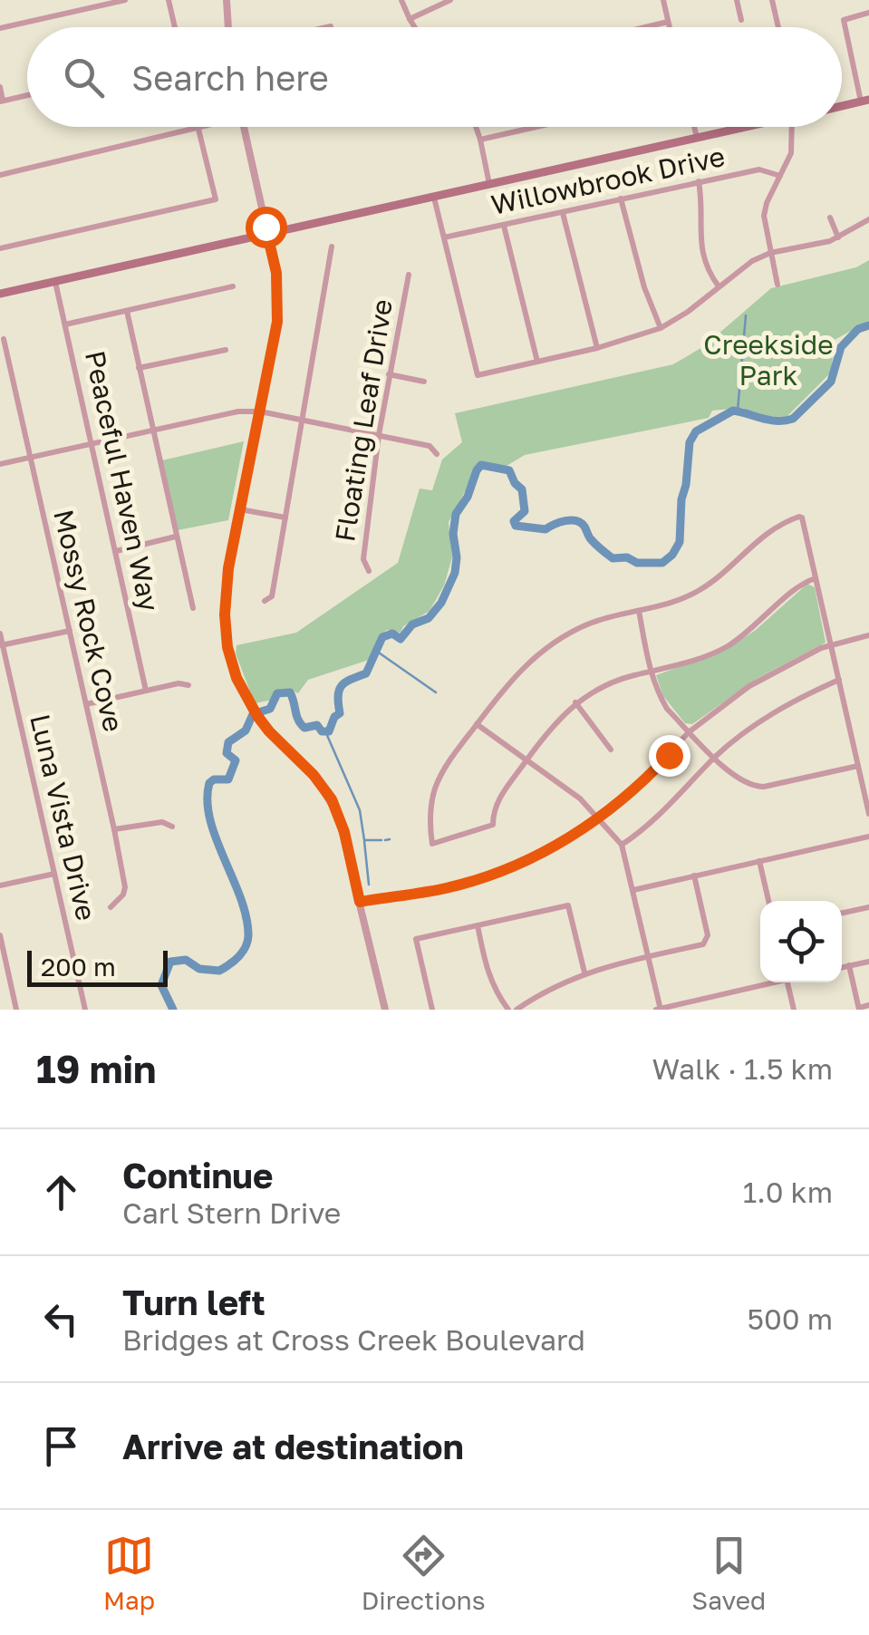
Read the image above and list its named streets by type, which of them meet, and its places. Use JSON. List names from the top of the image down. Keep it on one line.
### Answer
{"streets":{"street":["Willowbrook Drive","Floating Leaf Drive","Peaceful Haven Way","Mossy Rock Cove","Luna Vista Drive"]},"parks":["Creekside Park"],"scale_bar":"200 m","page":{"search":"Search here","scale":"200 m","heading":["19 min","Walk · 1.5 km"],"list":[["Continue","Carl Stern Drive","1.0 km"],["Turn left","Bridges at Cross Creek Boulevard","500 m"],"Arrive at destination"],"nav":["Map","Directions","Saved"]}}
